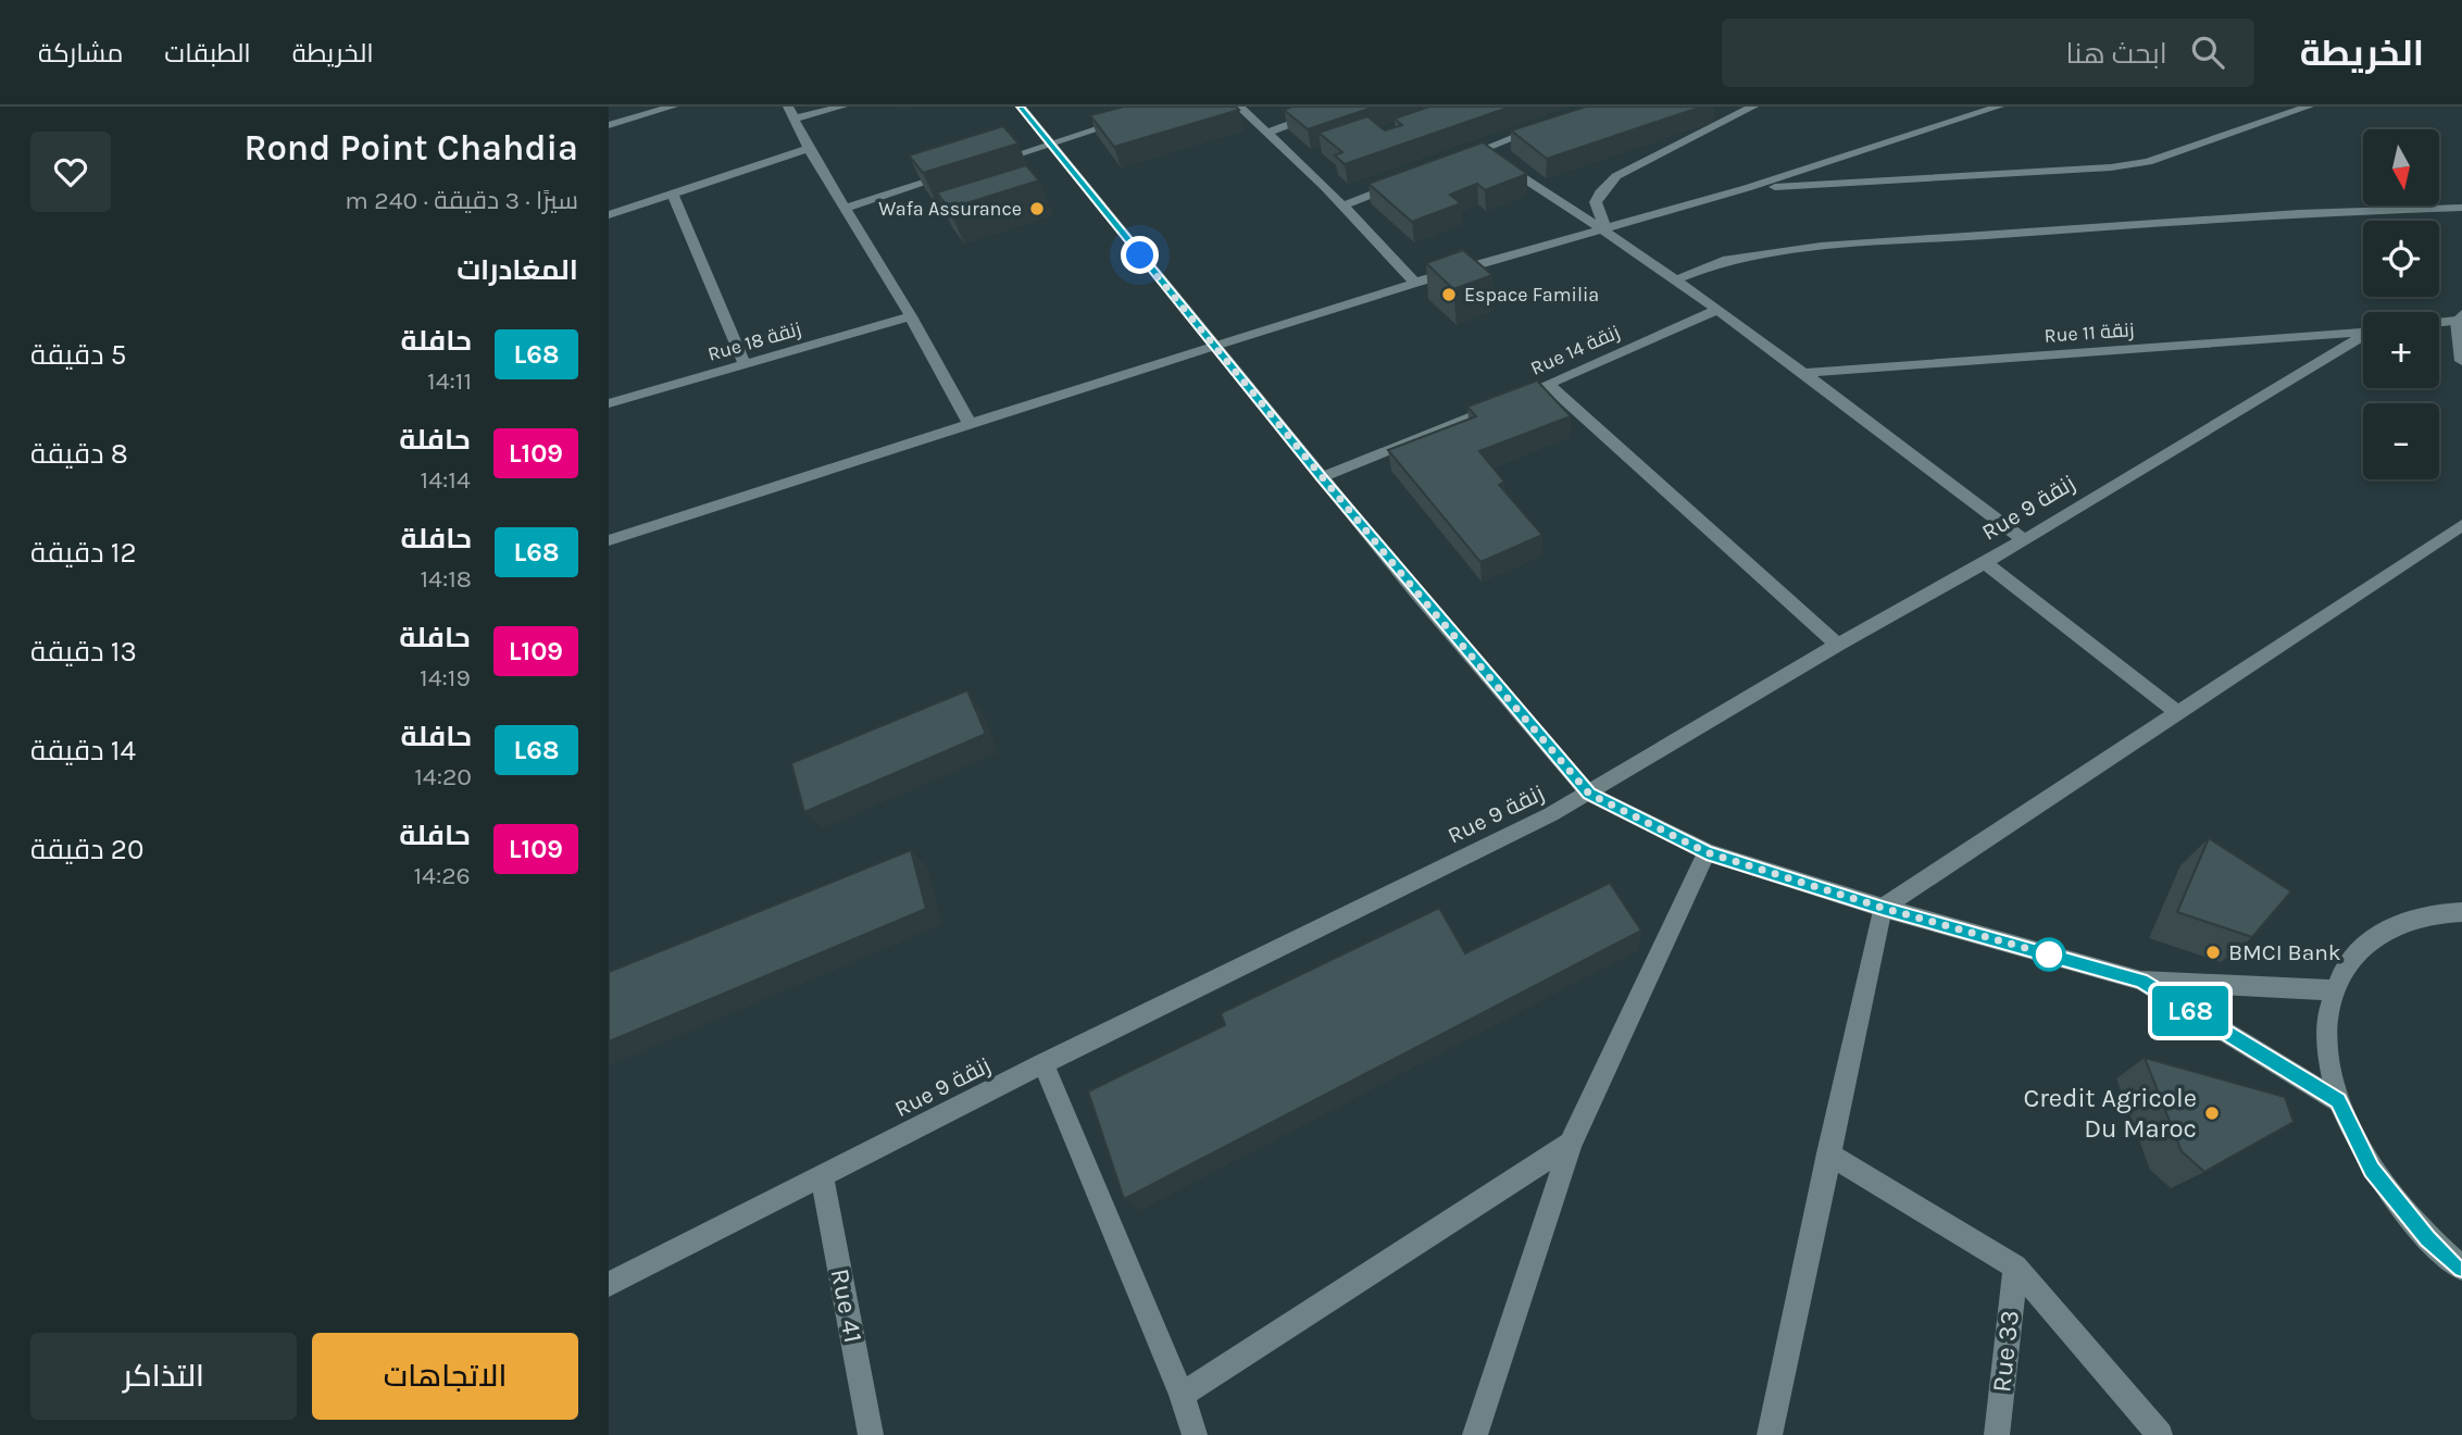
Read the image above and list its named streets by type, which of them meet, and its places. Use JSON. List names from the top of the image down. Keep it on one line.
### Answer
{"streets":{"street":["Rue 11 زنقة","Rue 18 زنقة","Rue 14 زنقة","Rue 9 زنقة","Rue 41","Rue 33"]},"crossings":[["Rue 9 زنقة","Rue 41"]],"places":["Wafa Assurance","Espace Familia","BMCI Bank","Credit Agricole Du Maroc"],"lines":["bus line L68"],"north":"bottom","page":{"header":"الخريطة","search":"ابحث هنا","nav":["الخريطة","الطبقات","مشاركة"],"on_map":"L68","heading":[["Rond Point Chahdia","سيرًا · 3 دقيقة · 240 m"],"المغادرات"],"map_buttons":["+","−"],"list":[{"mark":"L68","name":"حافلة","note":"14:11","value":"5 دقيقة"},{"mark":"L109","name":"حافلة","note":"14:14","value":"8 دقيقة"},{"mark":"L68","name":"حافلة","note":"14:18","value":"12 دقيقة"},{"mark":"L109","name":"حافلة","note":"14:19","value":"13 دقيقة"},{"mark":"L68","name":"حافلة","note":"14:20","value":"14 دقيقة"},{"mark":"L109","name":"حافلة","note":"14:26","value":"20 دقيقة"}],"buttons":["الاتجاهات","التذاكر"]}}
